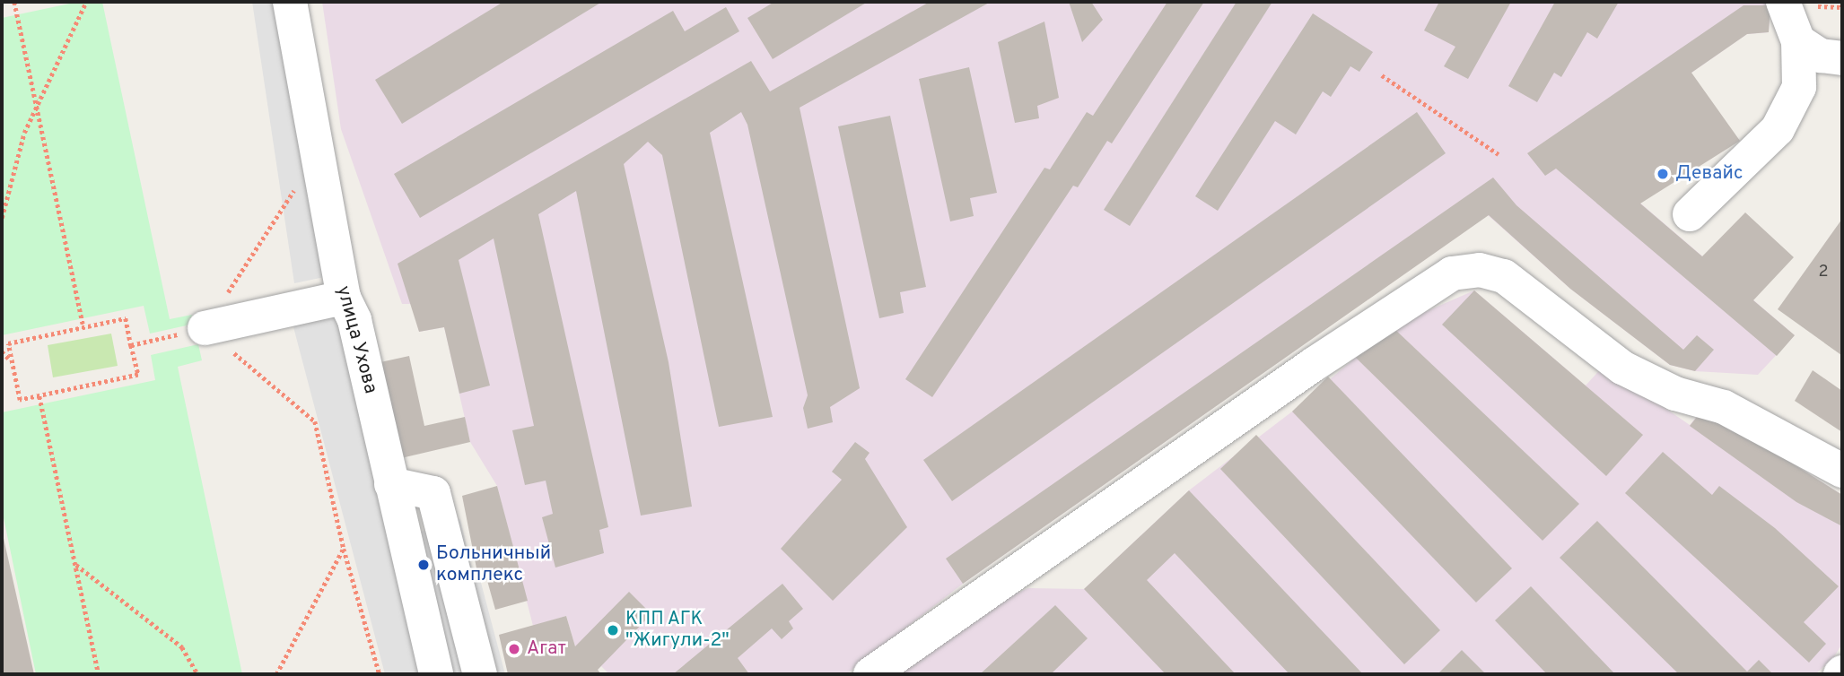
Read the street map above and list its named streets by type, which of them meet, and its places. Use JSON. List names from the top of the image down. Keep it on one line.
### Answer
{"streets":{"street":["улица Ухова"]},"places":["Девайс","Больничный комплекс","КПП АГК \"Жигули-2\"","Агат"],"house_numbers":["2"]}
